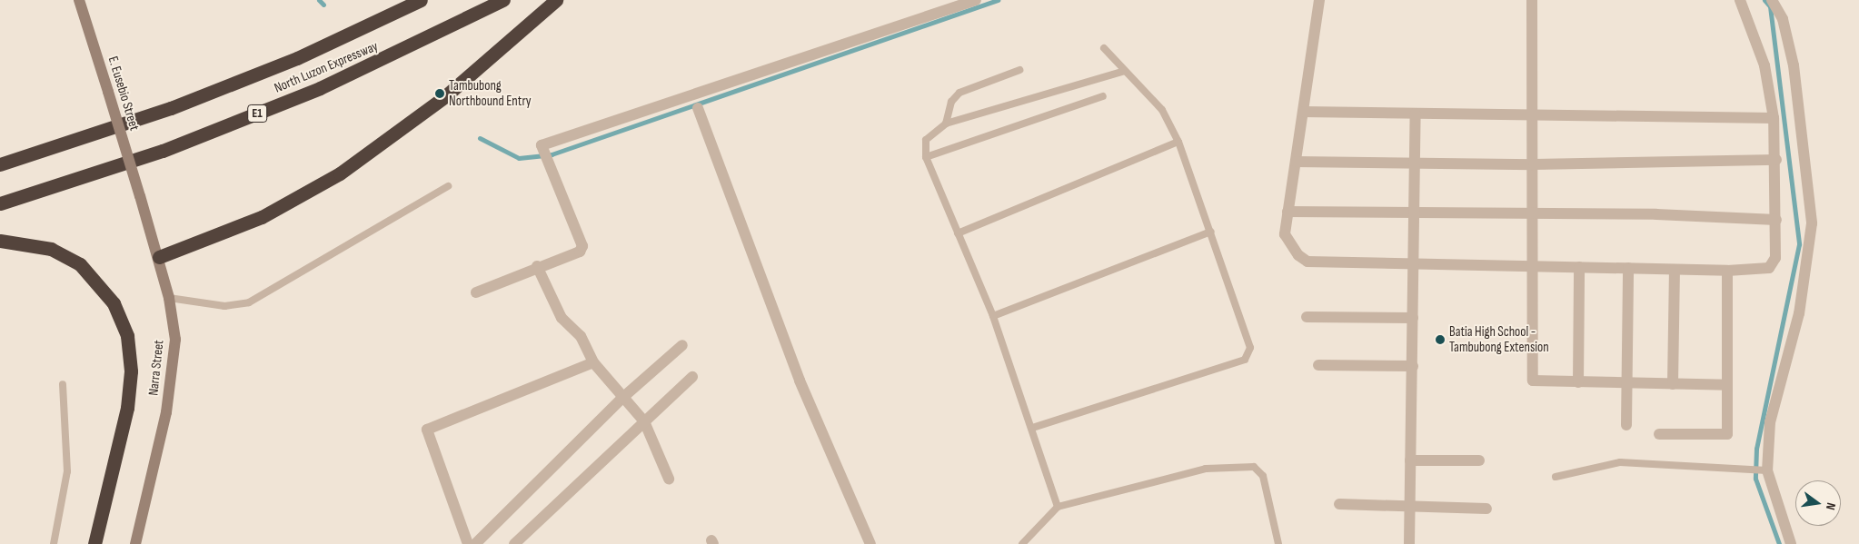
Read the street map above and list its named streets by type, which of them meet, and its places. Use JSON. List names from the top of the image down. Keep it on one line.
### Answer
{"streets":{"highway":["North Luzon Expressway","E1"],"main road":["E. Eusebio Street","Narra Street"]},"crossings":[["E. Eusebio Street","Narra Street"]],"places":["Tambubong Northbound Entry","Batia High School - Tambubong Extension"],"north":"right"}
